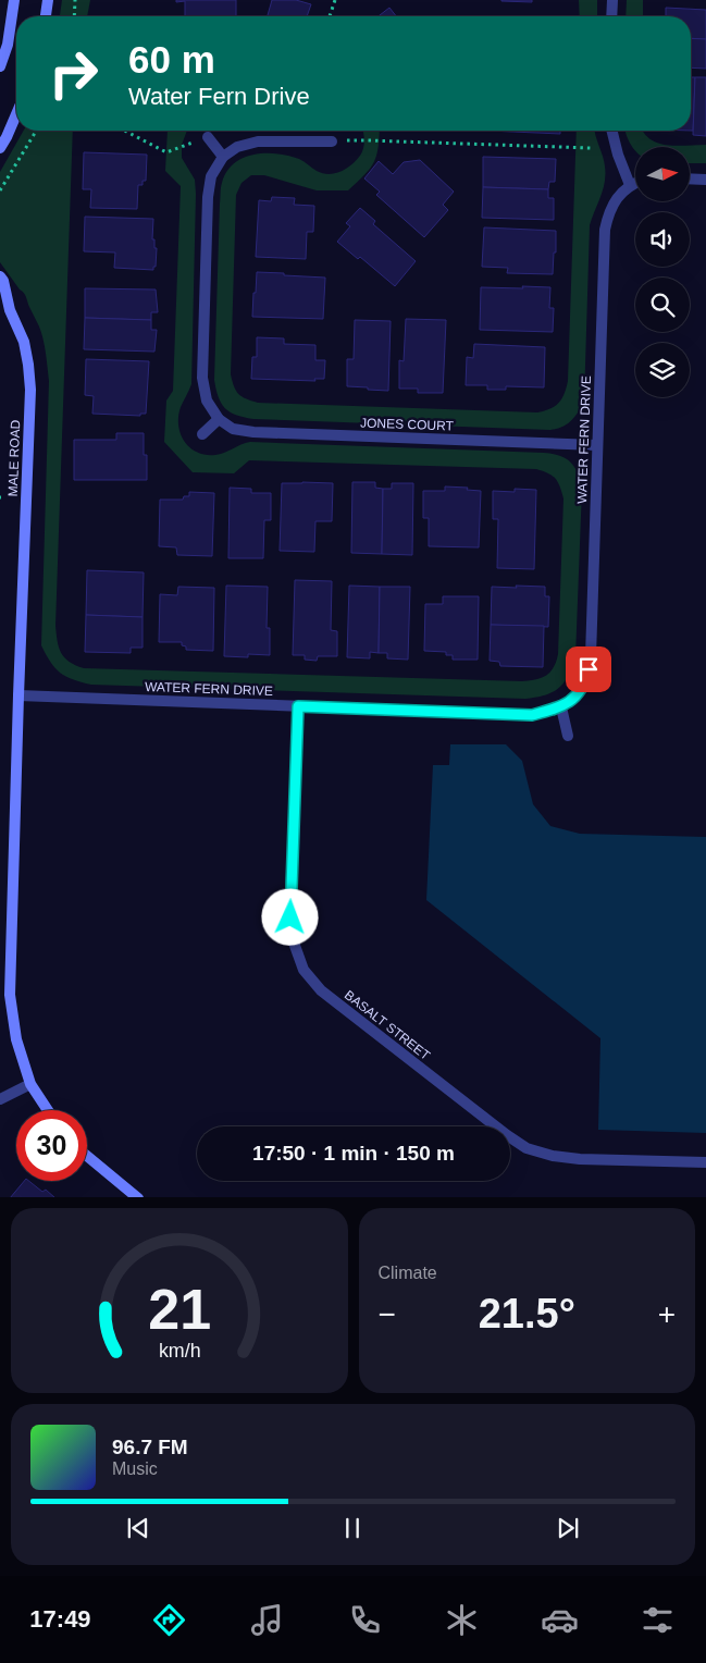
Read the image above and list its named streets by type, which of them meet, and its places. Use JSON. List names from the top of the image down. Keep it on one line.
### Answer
{"streets":{"street":["JONES COURT","WATER FERN DRIVE","MALE ROAD","BASALT STREET"]},"crossings":[["JONES COURT","WATER FERN DRIVE"],["WATER FERN DRIVE","MALE ROAD"],["WATER FERN DRIVE","BASALT STREET"]],"north":"right","page":{"turn":["60 m","Water Fern Drive"],"limit":"30","trip":"17:50 · 1 min · 150 m","tile":"Climate","heat":["−","21.5°","+"],"song":["96.7 FM","Music"],"tabs":"17:49","gauge":["21","km/h"]}}
